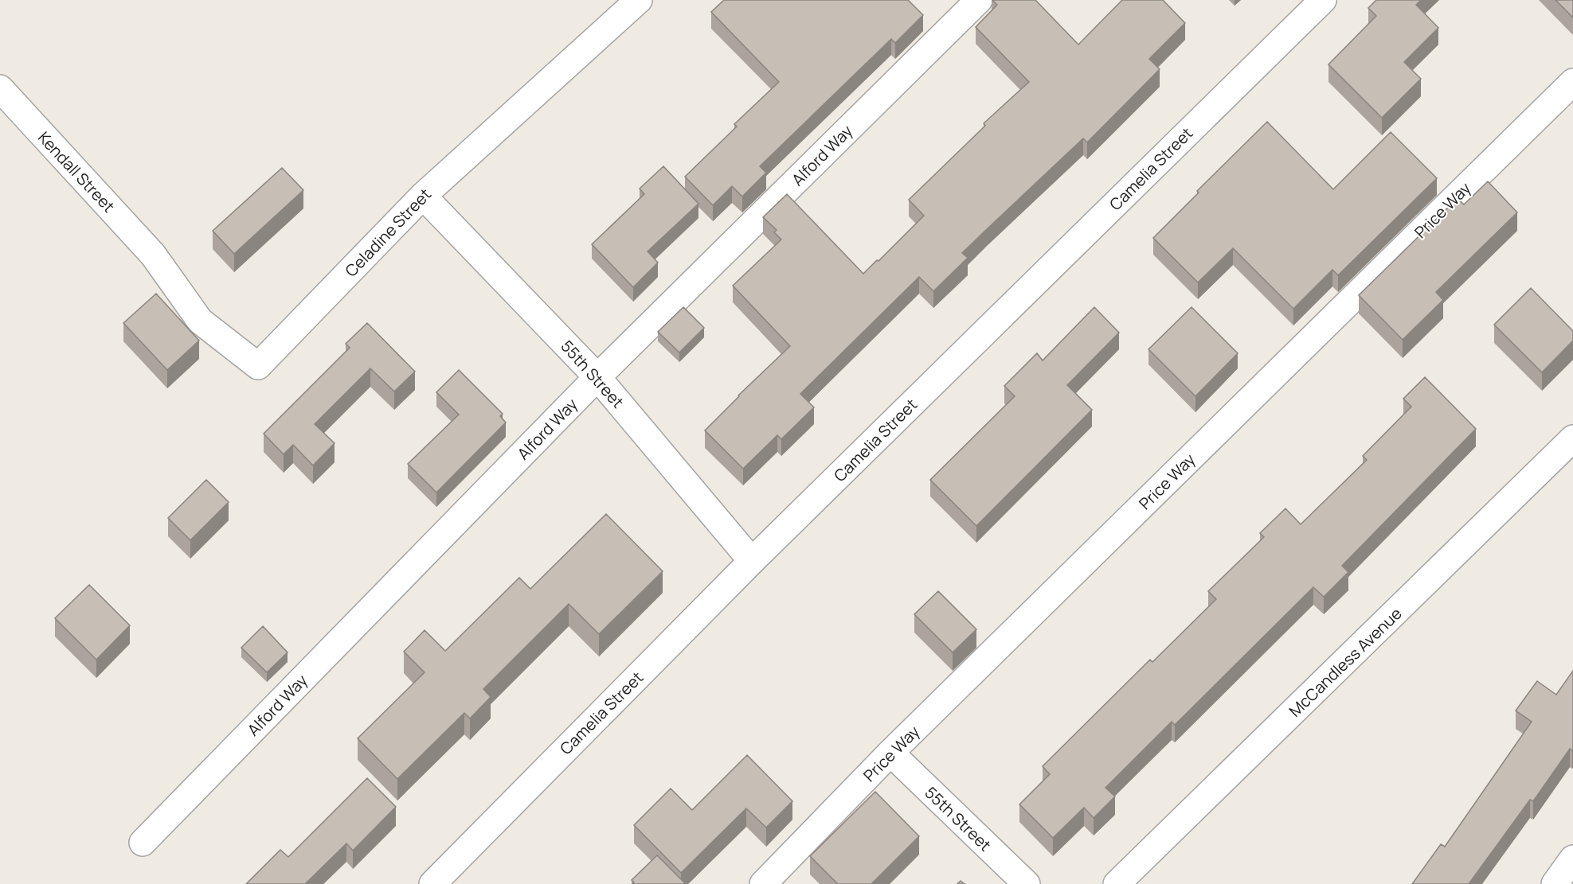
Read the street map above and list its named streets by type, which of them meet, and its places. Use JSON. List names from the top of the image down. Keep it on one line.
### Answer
{"streets":{"street":["Alford Way","Camelia Street","Kendall Street","Price Way","Celadine Street","55th Street","McCandless Avenue"]},"crossings":[["Alford Way","55th Street"],["Camelia Street","55th Street"],["Kendall Street","Celadine Street"],["Price Way","55th Street"],["Celadine Street","55th Street"]]}
